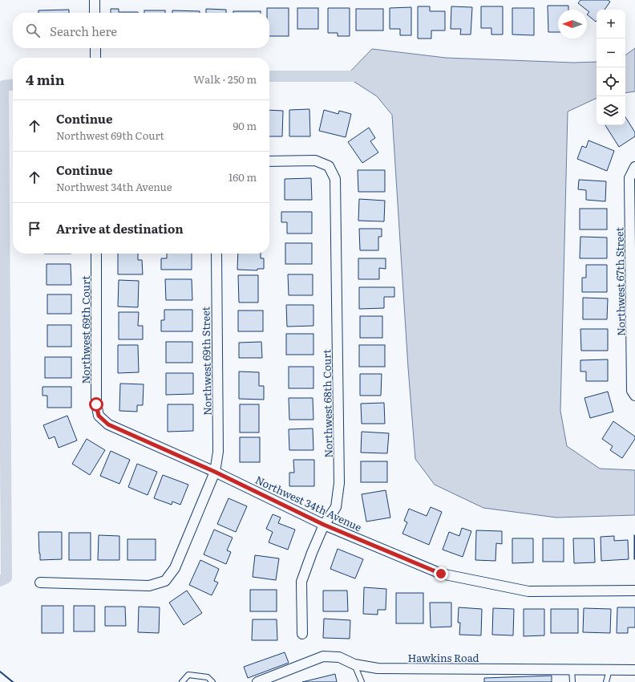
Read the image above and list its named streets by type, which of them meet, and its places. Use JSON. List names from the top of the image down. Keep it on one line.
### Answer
{"streets":{"street":["Northwest 67th Street","Northwest 69th Court","Northwest 69th Street","Northwest 68th Court","Northwest 34th Avenue","Hawkins Road"]},"crossings":[["Northwest 69th Court","Northwest 69th Street"],["Northwest 69th Court","Northwest 34th Avenue"],["Northwest 69th Street","Northwest 34th Avenue"],["Northwest 68th Court","Northwest 34th Avenue"]],"north":"left","page":{"map_buttons":["+","−"],"search":"Search here","heading":["4 min","Walk · 250 m"],"list":[["Continue","Northwest 69th Court","90 m"],["Continue","Northwest 34th Avenue","160 m"],"Arrive at destination"]}}
